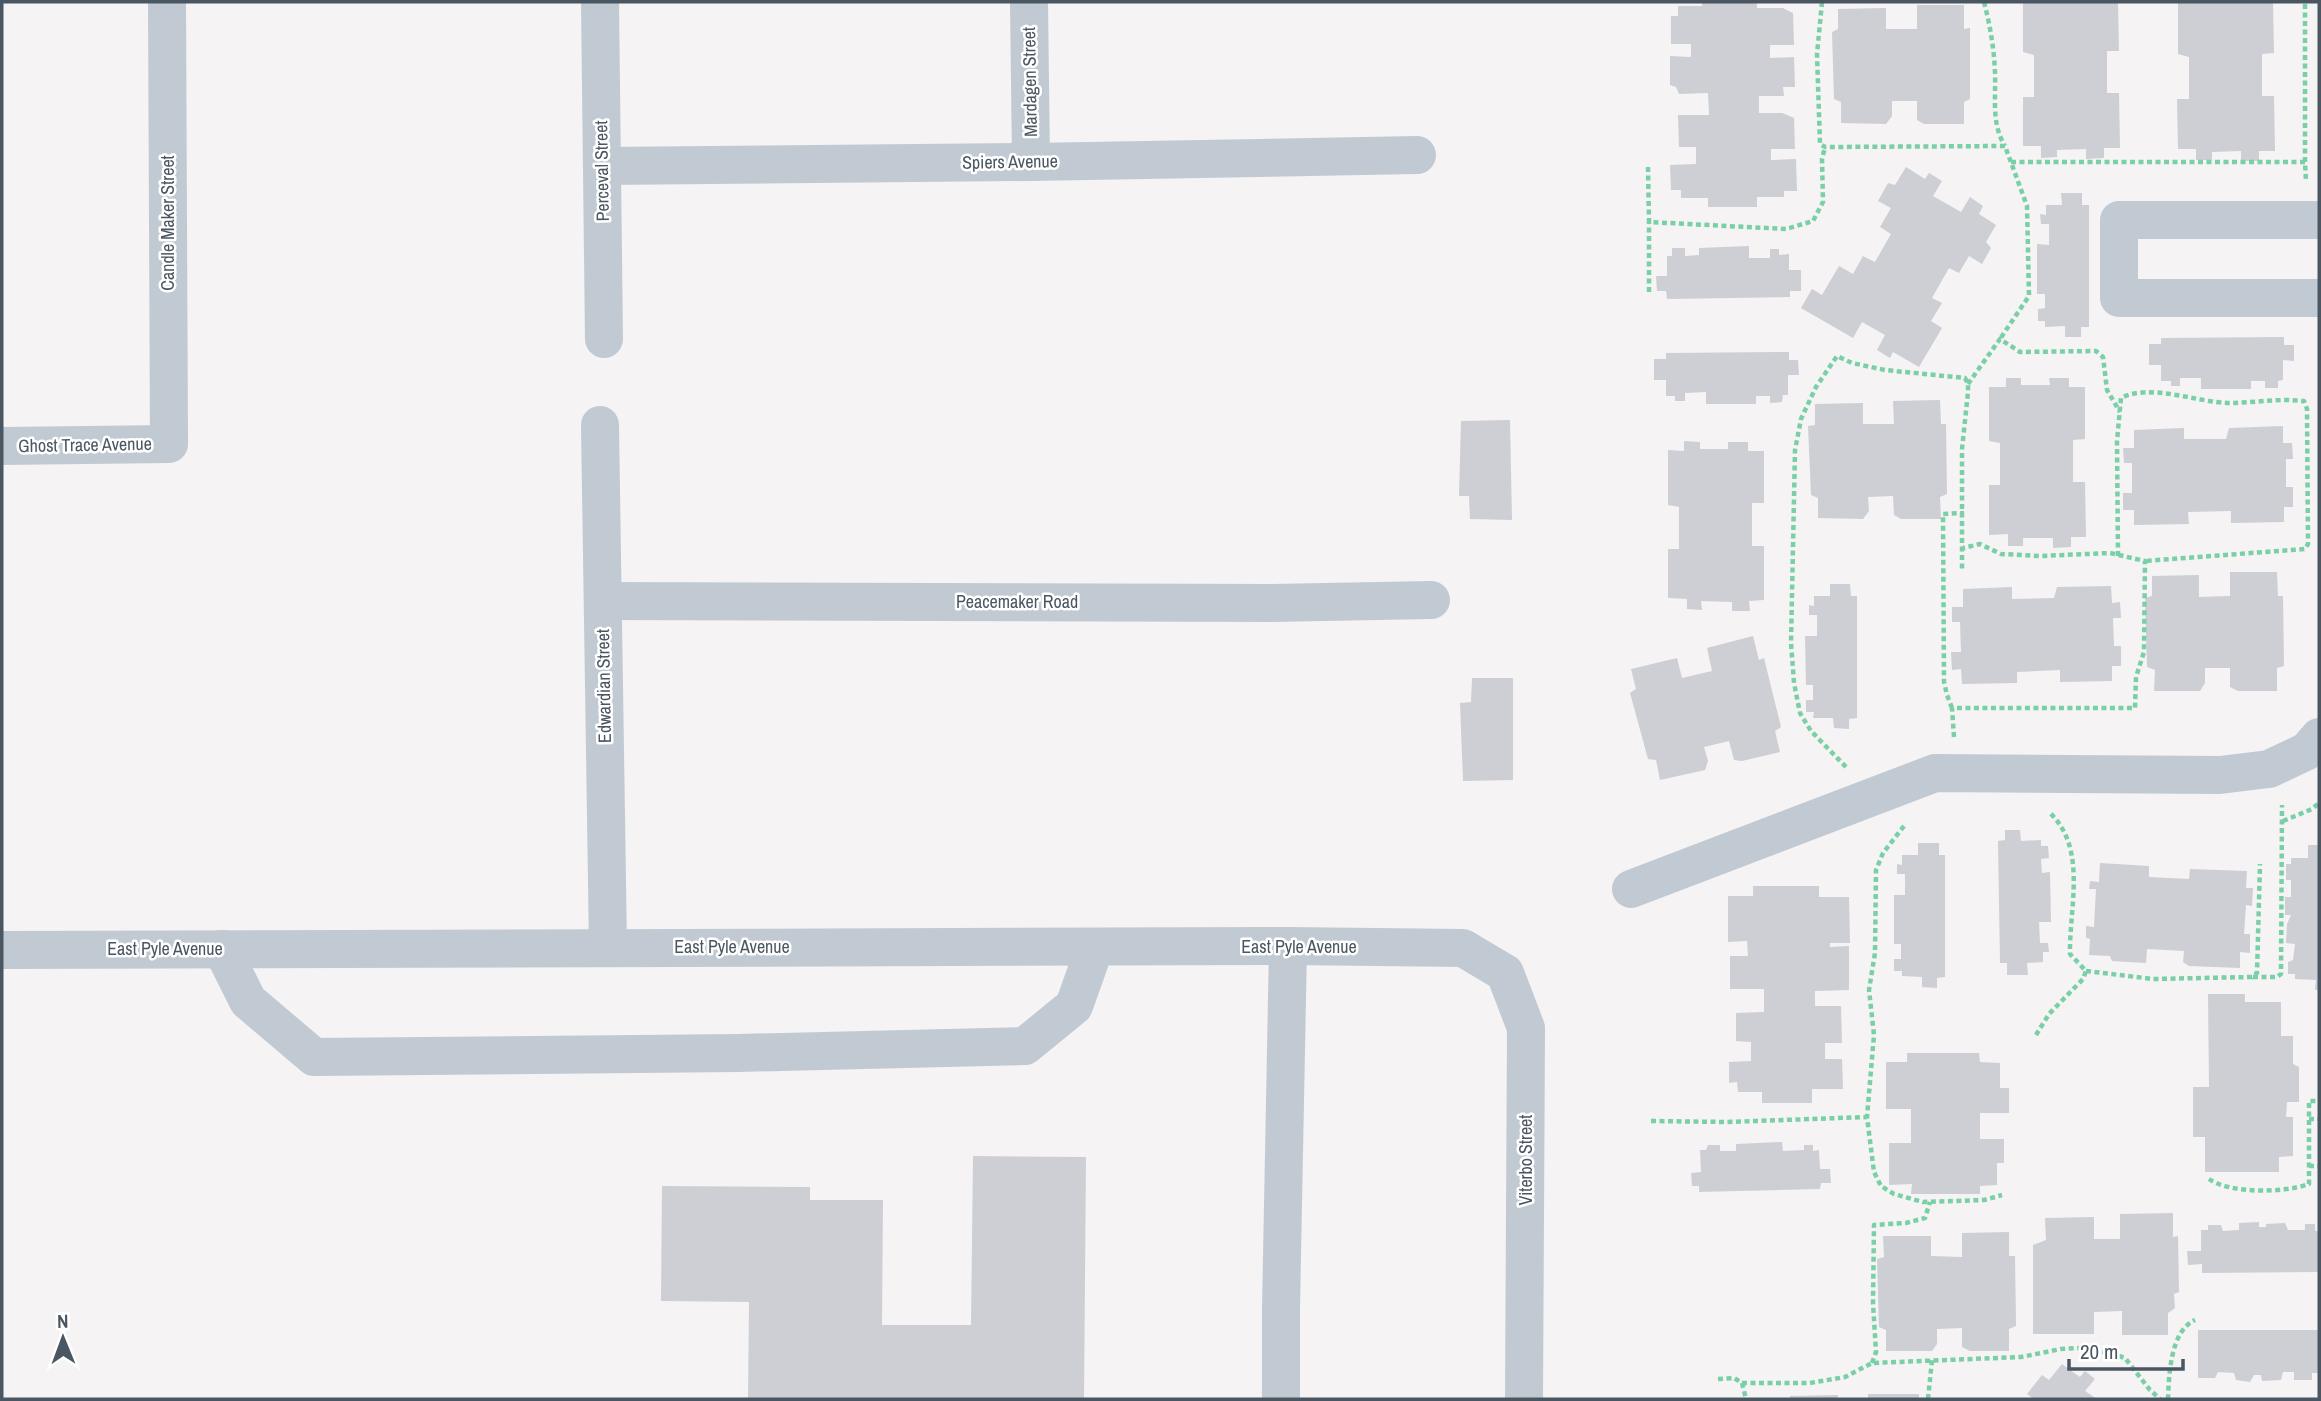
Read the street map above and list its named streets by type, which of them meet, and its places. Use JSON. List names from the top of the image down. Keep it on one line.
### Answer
{"streets":{"street":["Mardagen Street","Spiers Avenue","Perceval Street","Candle Maker Street","Ghost Trace Avenue","Peacemaker Road","Edwardian Street","East Pyle Avenue","Viterbo Street"]},"crossings":[["Mardagen Street","Spiers Avenue"],["Spiers Avenue","Perceval Street"],["Candle Maker Street","Ghost Trace Avenue"],["Peacemaker Road","Edwardian Street"],["Edwardian Street","East Pyle Avenue"],["East Pyle Avenue","Viterbo Street"]],"scale_bar":"20 m","north":"top"}
